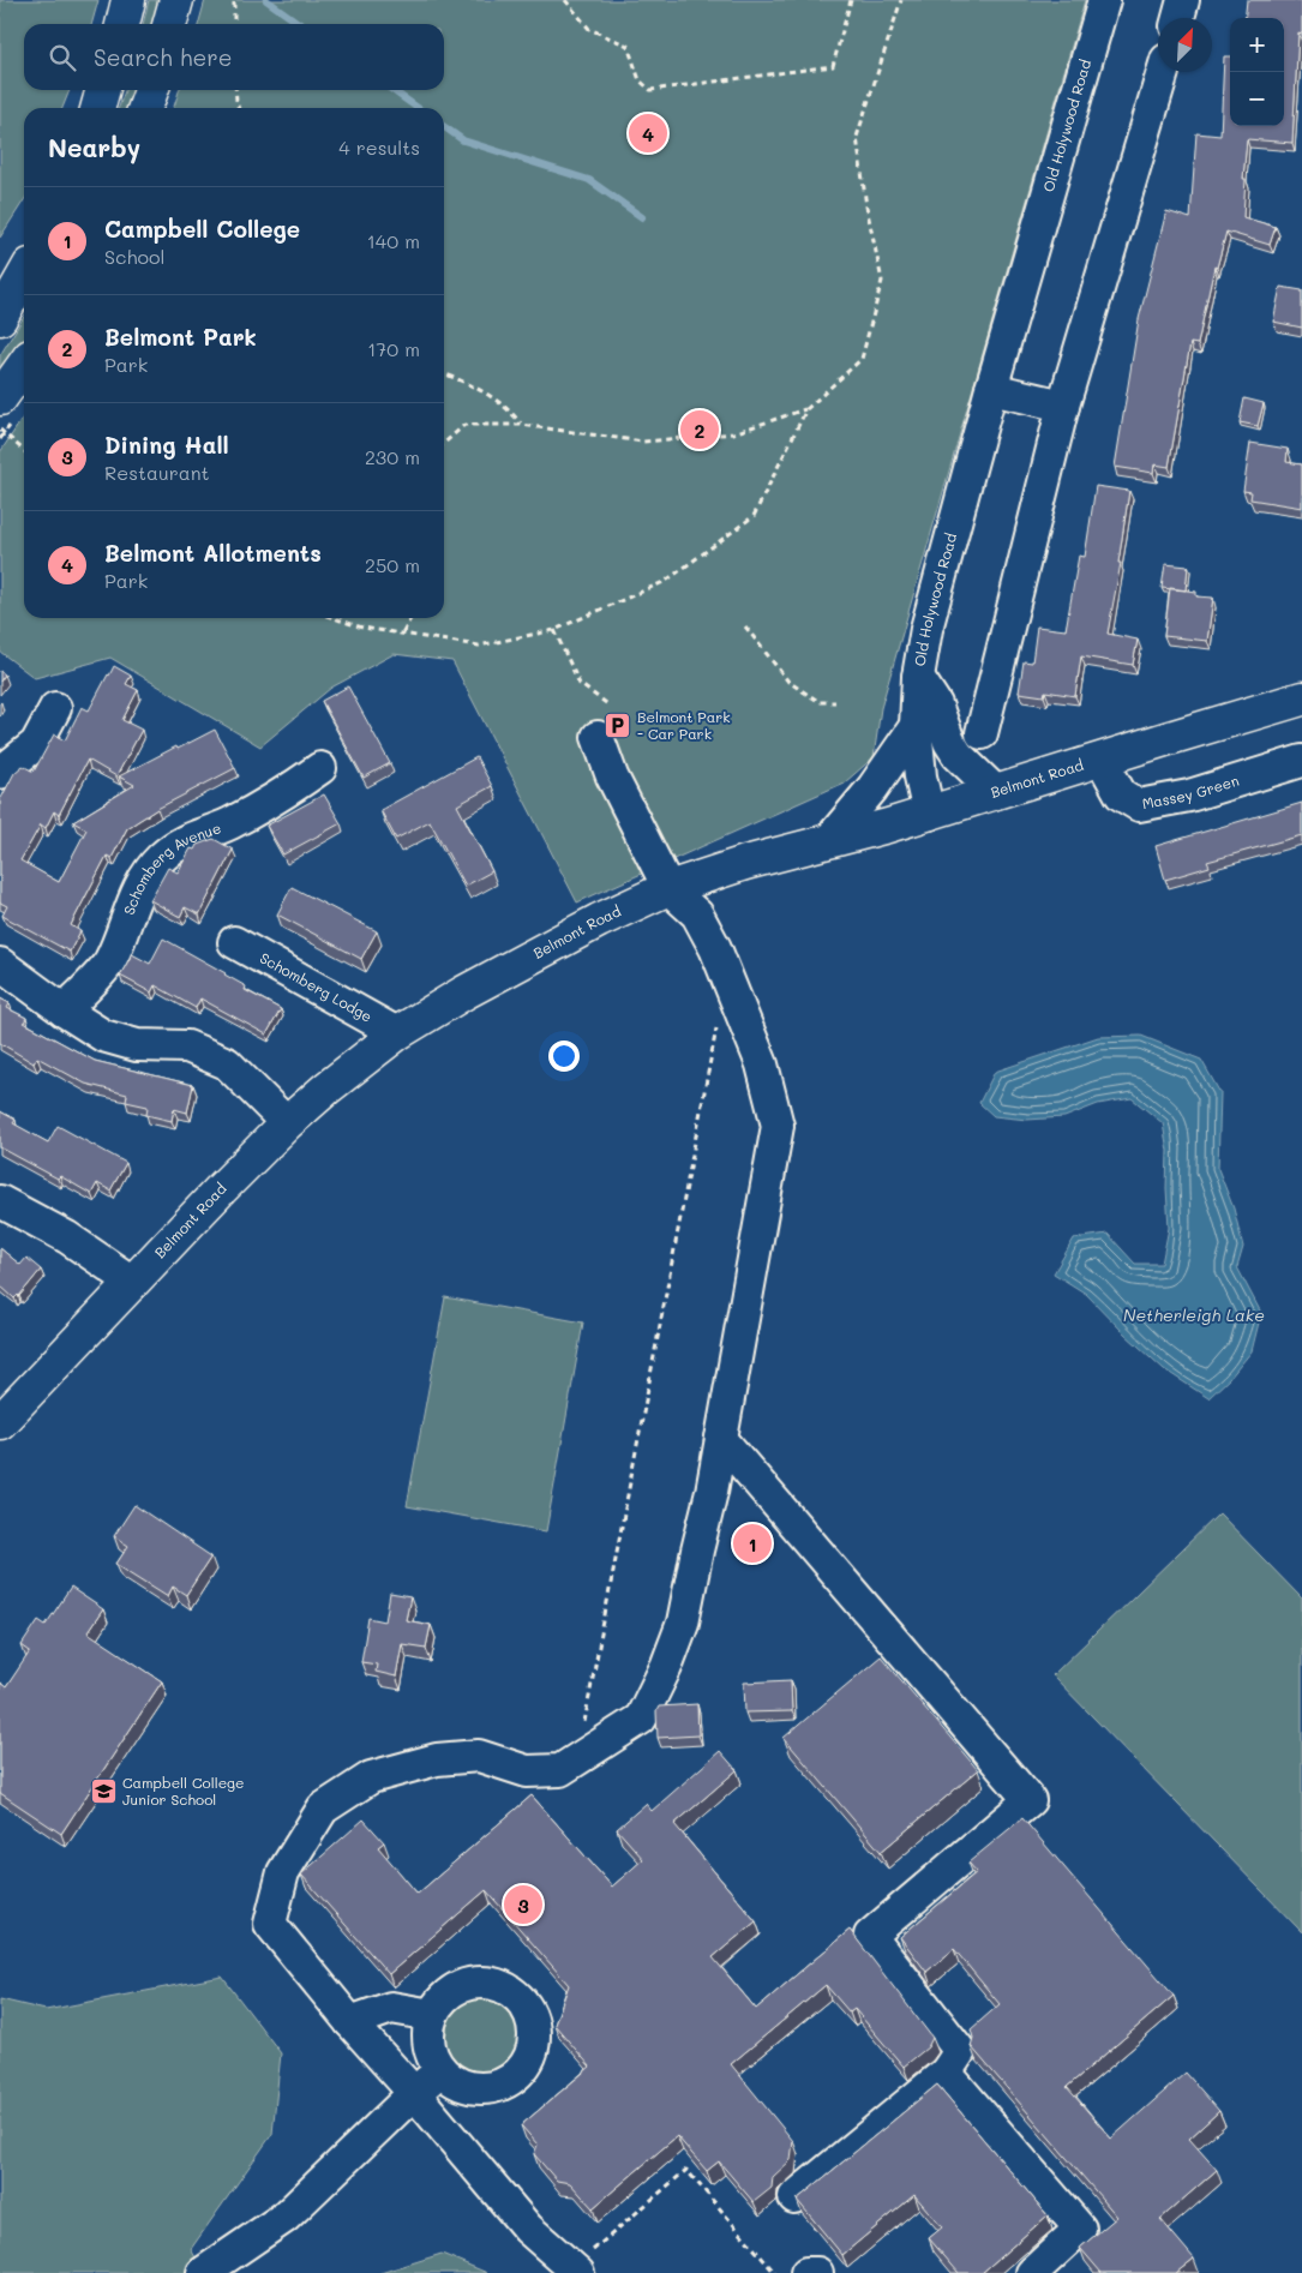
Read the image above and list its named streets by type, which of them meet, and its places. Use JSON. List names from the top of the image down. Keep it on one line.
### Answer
{"streets":{"main road":["Belmont Road"],"street":["Old Holywood Road","Massey Green","Schomberg Avenue","Schomberg Lodge"]},"crossings":[["Old Holywood Road","Belmont Road"],["Belmont Road","Massey Green"],["Belmont Road","Schomberg Lodge"]],"water":["Netherleigh Lake"],"places":{"parking":["Belmont Park - Car Park"],"school or university":["Campbell College Junior School"]},"north":"top right","page":{"map_buttons":["+","−"],"search":"Search here","heading":["Nearby","4 results"],"pins":["4","2","1","3"],"list":[{"mark":"1","name":"Campbell College","note":"School","value":"140 m"},{"mark":"2","name":"Belmont Park","note":"Park","value":"170 m"},{"mark":"3","name":"Dining Hall","note":"Restaurant","value":"230 m"},{"mark":"4","name":"Belmont Allotments","note":"Park","value":"250 m"}]}}
